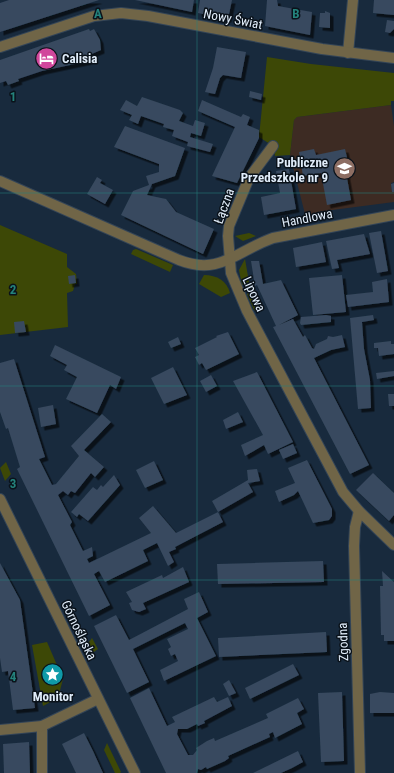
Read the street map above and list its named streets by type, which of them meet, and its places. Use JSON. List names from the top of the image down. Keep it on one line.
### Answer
{"streets":{"street":["Nowy Świat","Łączna","Handlowa","Lipowa","Górnośląska","Zgodna"]},"crossings":[["Łączna","Handlowa"],["Łączna","Lipowa"],["Handlowa","Lipowa"],["Lipowa","Zgodna"]],"places":{"hotel":["Calisia"],"school or university":["Publiczne Przedszkole nr 9"],"place":["Monitor"]},"grid":{"columns":["A","B"],"rows":["1","2","3","4"]}}
